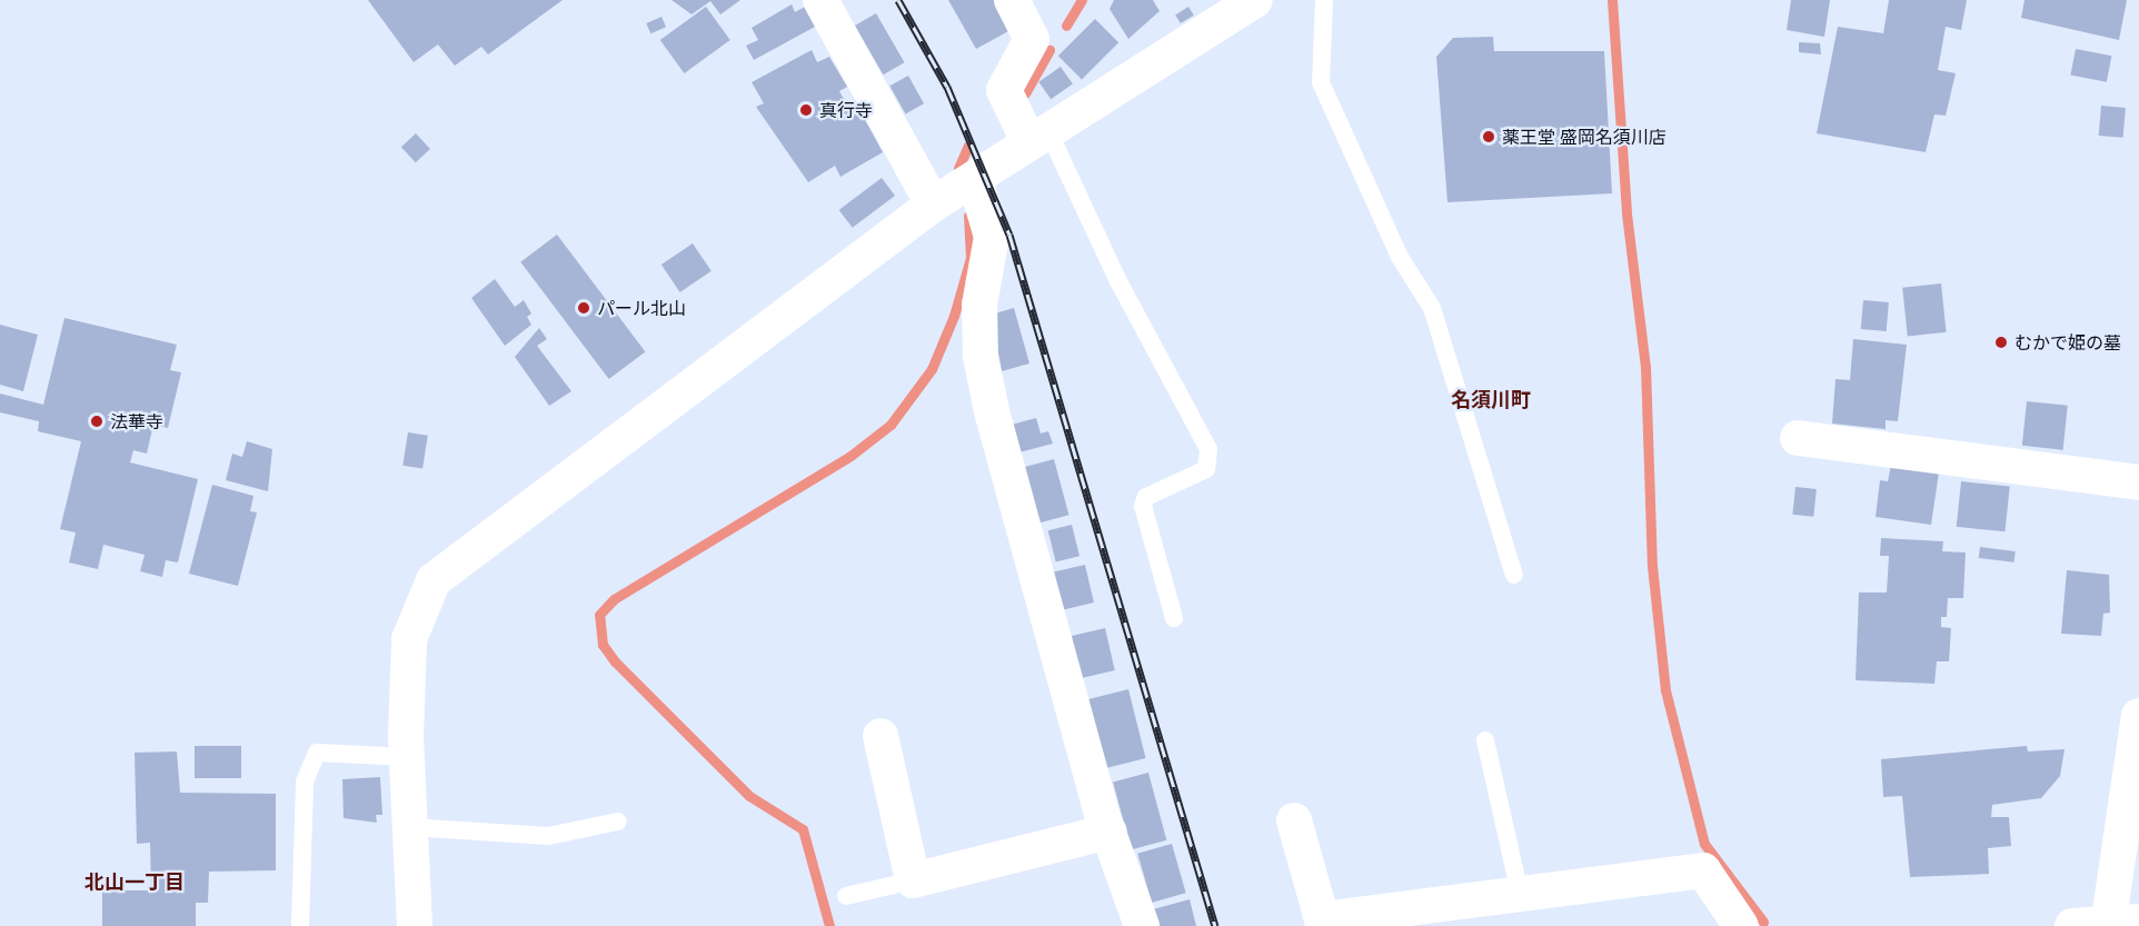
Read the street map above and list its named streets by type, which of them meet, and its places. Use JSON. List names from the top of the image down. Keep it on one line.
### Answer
{"districts":["名須川町","北山一丁目"],"places":["真行寺","薬王堂 盛岡名須川店","パール北山","むかで姫の墓","法華寺"]}
